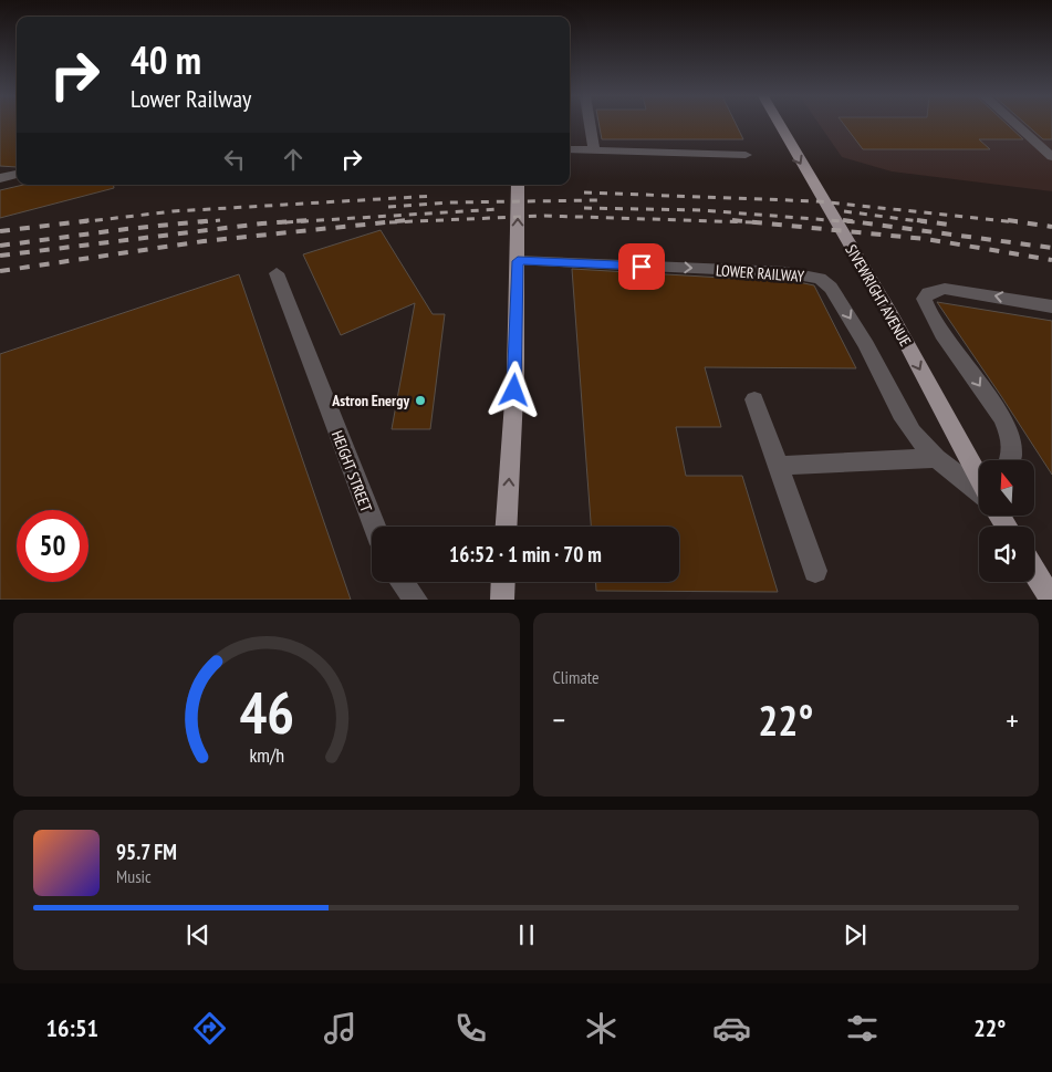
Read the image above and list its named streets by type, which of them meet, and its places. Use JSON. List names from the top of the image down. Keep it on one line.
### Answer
{"streets":{"main road":["SIVEWRIGHT AVENUE"],"street":["LOWER RAILWAY","HEIGHT STREET"]},"one_way":["SIVEWRIGHT AVENUE"],"places":["Astron Energy"],"north":"top","page":{"turn":["40 m","Lower Railway"],"limit":"50","trip":"16:52 · 1 min · 70 m","tile":"Climate","heat":["−","22°","+"],"song":["95.7 FM","Music"],"tabs":["16:51","22°"],"gauge":["46","km/h"]}}
